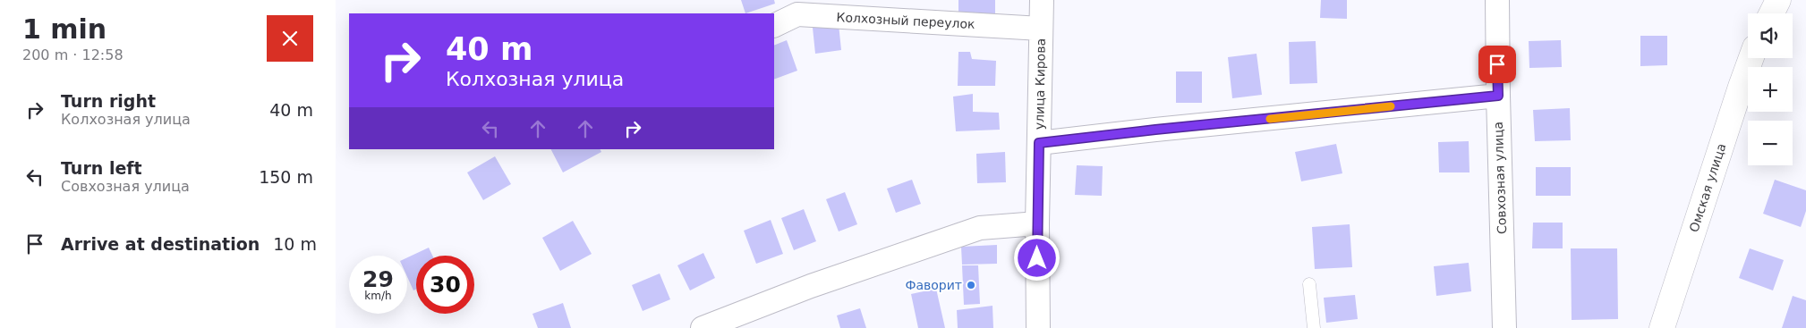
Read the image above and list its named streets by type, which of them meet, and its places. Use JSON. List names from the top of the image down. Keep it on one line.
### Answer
{"streets":{"street":["Колхозный переулок","улица Кирова","Совхозная улица","Омская улица"]},"crossings":[["Колхозный переулок","улица Кирова"]],"places":["Фаворит"],"page":{"heading":["1 min","200 m · 12:58"],"map_buttons":["+","−"],"turn":["40 m","Колхозная улица"],"list":[{"name":"Turn right","note":"Колхозная улица","value":"40 m"},{"name":"Turn left","note":"Совхозная улица","value":"150 m"},{"name":"Arrive at destination","value":"10 m"}],"speed":"29 km/h","limit":"30"}}
